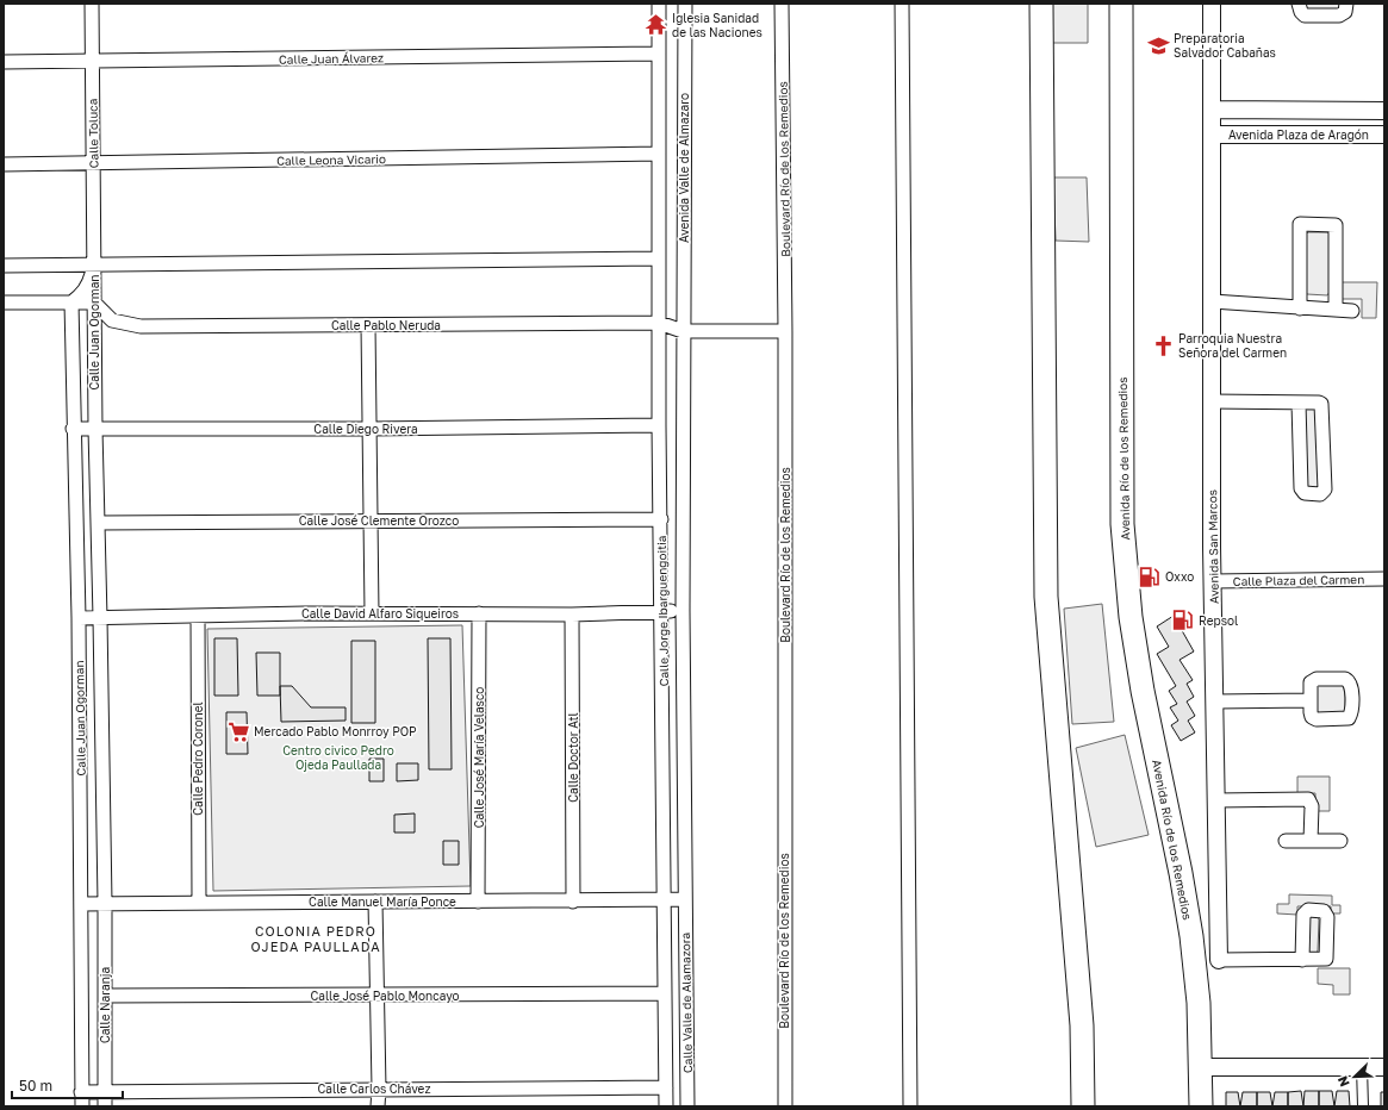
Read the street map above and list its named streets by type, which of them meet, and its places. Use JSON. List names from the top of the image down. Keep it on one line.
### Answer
{"streets":{"highway":["Avenida Río de los Remedios"],"street":["Calle Juan Álvarez","Calle Toluca","Avenida Plaza de Aragón","Calle Leona Vicario","Avenida Valle de Almazaro","Boulevard Río de los Remedios","Calle Pablo Neruda","Calle Juan Ogorman","Calle Diego Rivera","Calle José Clemente Orozco","Avenida San Marcos","Calle Plaza del Carmen","Calle Jorge Ibarguengoitia","Calle David Alfaro Siqueiros","Calle José María Velasco","Calle Doctor Atl","Calle Pedro Coronel","Calle Manuel María Ponce","Calle José Pablo Moncayo","Calle Valle de Alamazora","Calle Naranja","Calle Carlos Chávez"]},"crossings":[["Calle Juan Álvarez","Calle Toluca"],["Calle Toluca","Calle Leona Vicario"],["Calle Toluca","Calle Juan Ogorman"],["Avenida Plaza de Aragón","Avenida San Marcos"],["Avenida Valle de Almazaro","Calle Pablo Neruda"],["Avenida Valle de Almazaro","Calle Jorge Ibarguengoitia"],["Calle Pablo Neruda","Calle Juan Ogorman"],["Calle Pablo Neruda","Calle Jorge Ibarguengoitia"],["Calle Juan Ogorman","Calle Diego Rivera"],["Calle Juan Ogorman","Calle José Clemente Orozco"],["Calle Juan Ogorman","Calle David Alfaro Siqueiros"],["Calle Juan Ogorman","Calle Manuel María Ponce"],["Calle Juan Ogorman","Calle Naranja"],["Calle Diego Rivera","Calle Jorge Ibarguengoitia"],["Calle José Clemente Orozco","Calle Jorge Ibarguengoitia"],["Avenida San Marcos","Calle Plaza del Carmen"],["Calle Jorge Ibarguengoitia","Calle David Alfaro Siqueiros"],["Calle Jorge Ibarguengoitia","Calle Manuel María Ponce"],["Calle Jorge Ibarguengoitia","Calle Valle de Alamazora"],["Calle David Alfaro Siqueiros","Calle José María Velasco"],["Calle David Alfaro Siqueiros","Calle Doctor Atl"],["Calle David Alfaro Siqueiros","Calle Pedro Coronel"],["Calle José María Velasco","Calle Manuel María Ponce"],["Calle Doctor Atl","Calle Manuel María Ponce"],["Calle Pedro Coronel","Calle Manuel María Ponce"],["Calle Manuel María Ponce","Calle Valle de Alamazora"],["Calle Manuel María Ponce","Calle Naranja"],["Calle José Pablo Moncayo","Calle Valle de Alamazora"],["Calle José Pablo Moncayo","Calle Naranja"],["Calle Valle de Alamazora","Calle Carlos Chávez"],["Calle Naranja","Calle Carlos Chávez"]],"districts":["COLONIA PEDRO OJEDA PAULLADA"],"parks":["Centro civico Pedro Ojeda Paullada"],"places":{"temple":["Iglesia Sanidad de las Naciones"],"school or university":["Preparatoria Salvador Cabañas"],"church":["Parroquia Nuestra Señora del Carmen"],"fuel station":["Oxxo","Repsol"],"supermarket":["Mercado Pablo Monrroy POP"]},"scale_bar":"50 m","north":"bottom left"}
